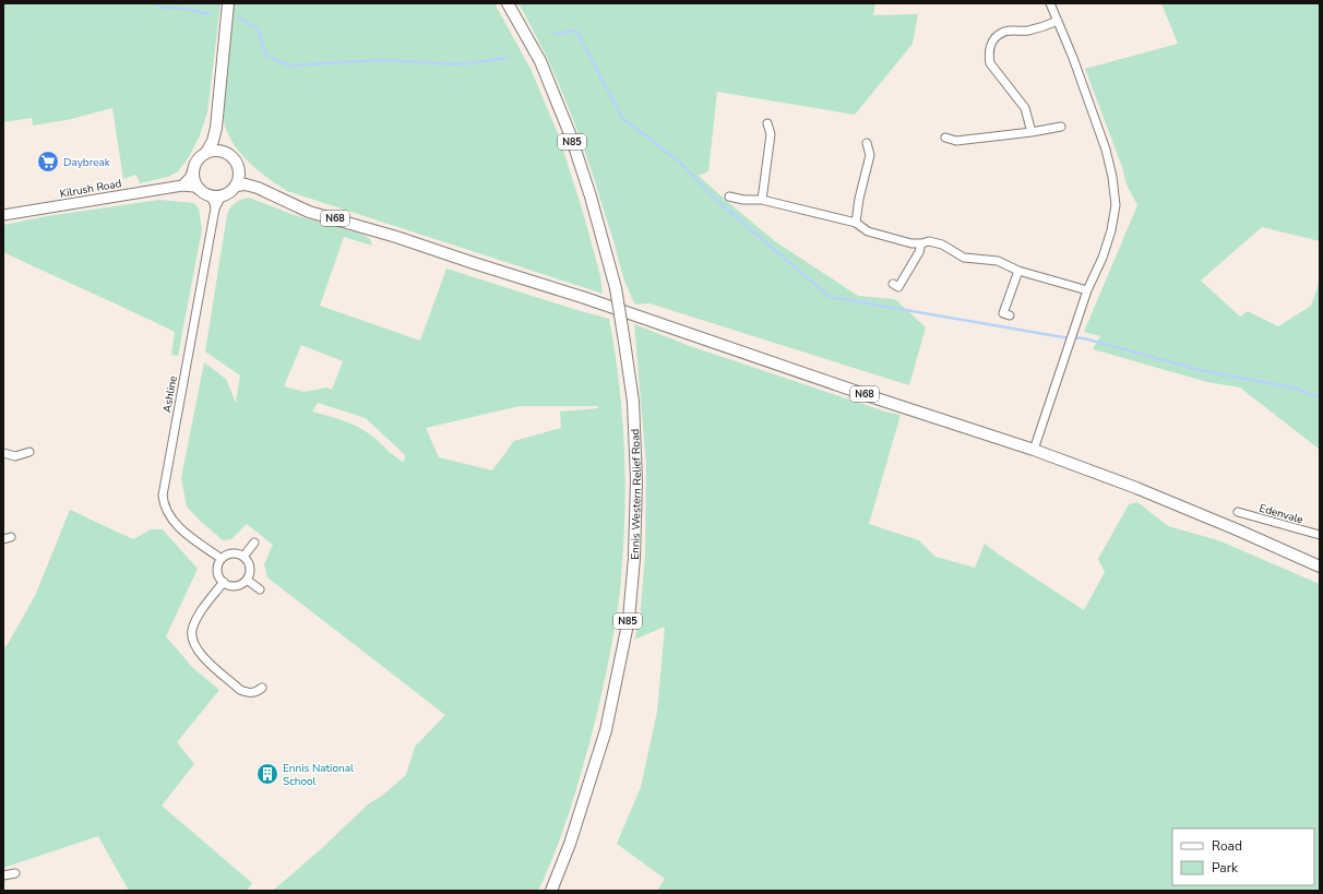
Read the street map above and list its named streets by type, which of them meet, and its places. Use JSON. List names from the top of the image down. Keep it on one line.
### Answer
{"streets":{"main road":["N85","Kilrush Road","N68","Ennis Western Relief Road"],"street":["Ashline","Edenvale"]},"crossings":[["Kilrush Road","N68"],["Kilrush Road","Ashline"],["N68","Ashline"]],"places":{"supermarket":["Daybreak"],"building":["Ennis National School"]},"legend":["Road","Park"]}
